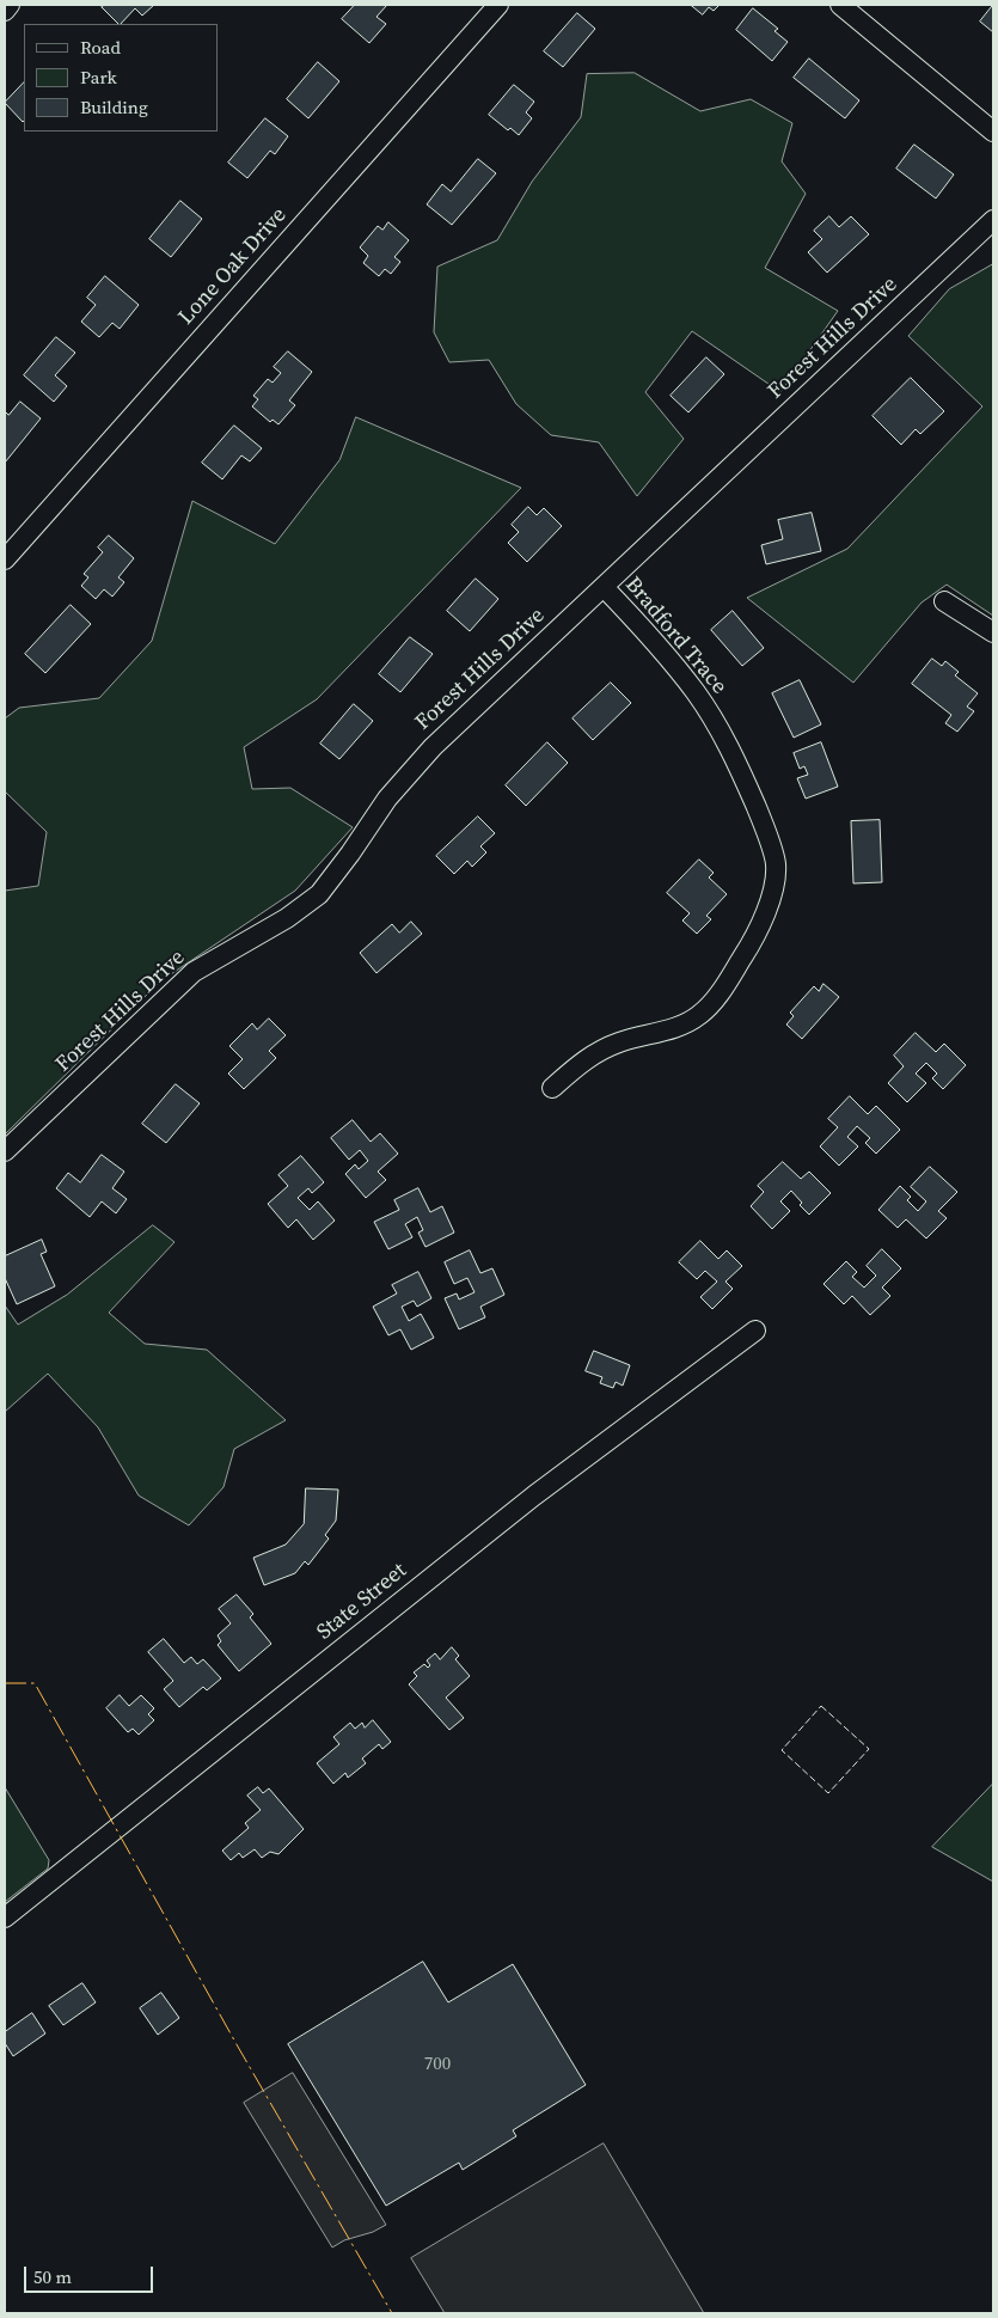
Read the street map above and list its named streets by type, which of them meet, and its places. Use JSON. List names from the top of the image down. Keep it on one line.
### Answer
{"streets":{"street":["Lone Oak Drive","Forest Hills Drive","Bradford Trace","State Street"]},"crossings":[["Forest Hills Drive","Bradford Trace"]],"house_numbers":["700"],"legend":["Road","Park","Building"],"scale_bar":"50 m"}
